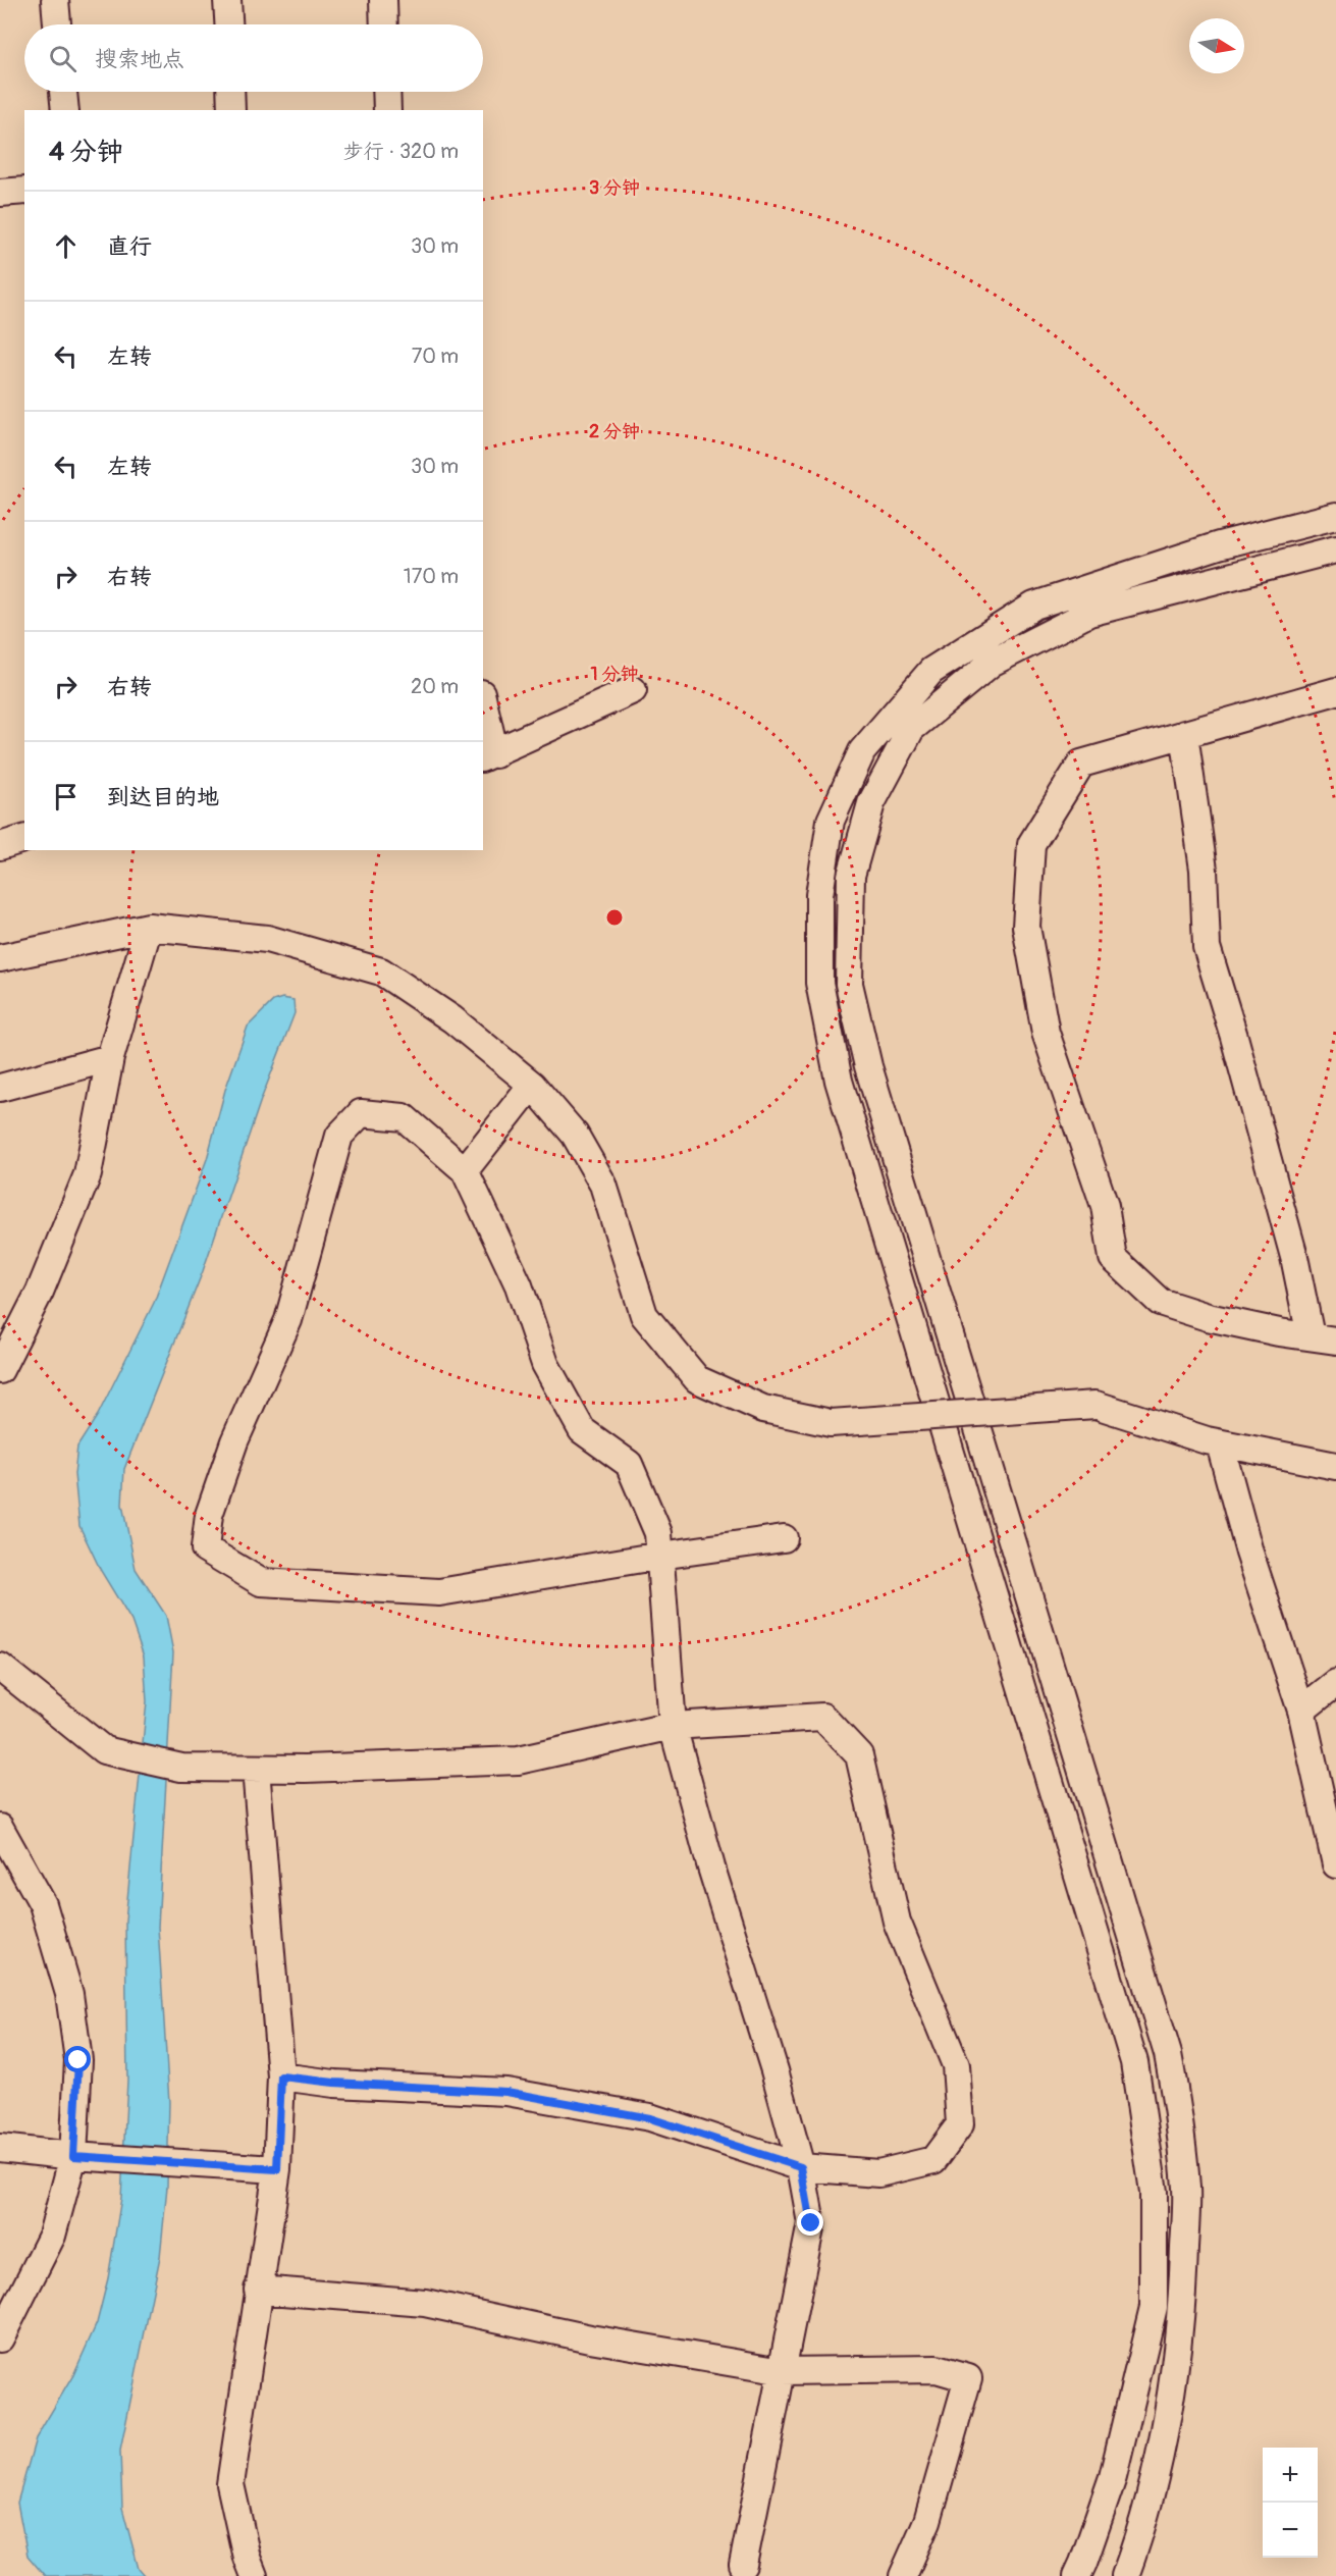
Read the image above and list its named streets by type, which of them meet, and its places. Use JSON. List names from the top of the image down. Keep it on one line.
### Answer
{"north":"right","page":{"search":"搜索地点","heading":["4 分钟","步行 · 320 m"],"list":[["直行","30 m"],["左转","70 m"],["左转","30 m"],["右转","170 m"],["右转","20 m"],"到达目的地"],"map_buttons":["+","−"]},"rings":["3 分钟","2 分钟","1 分钟"]}
